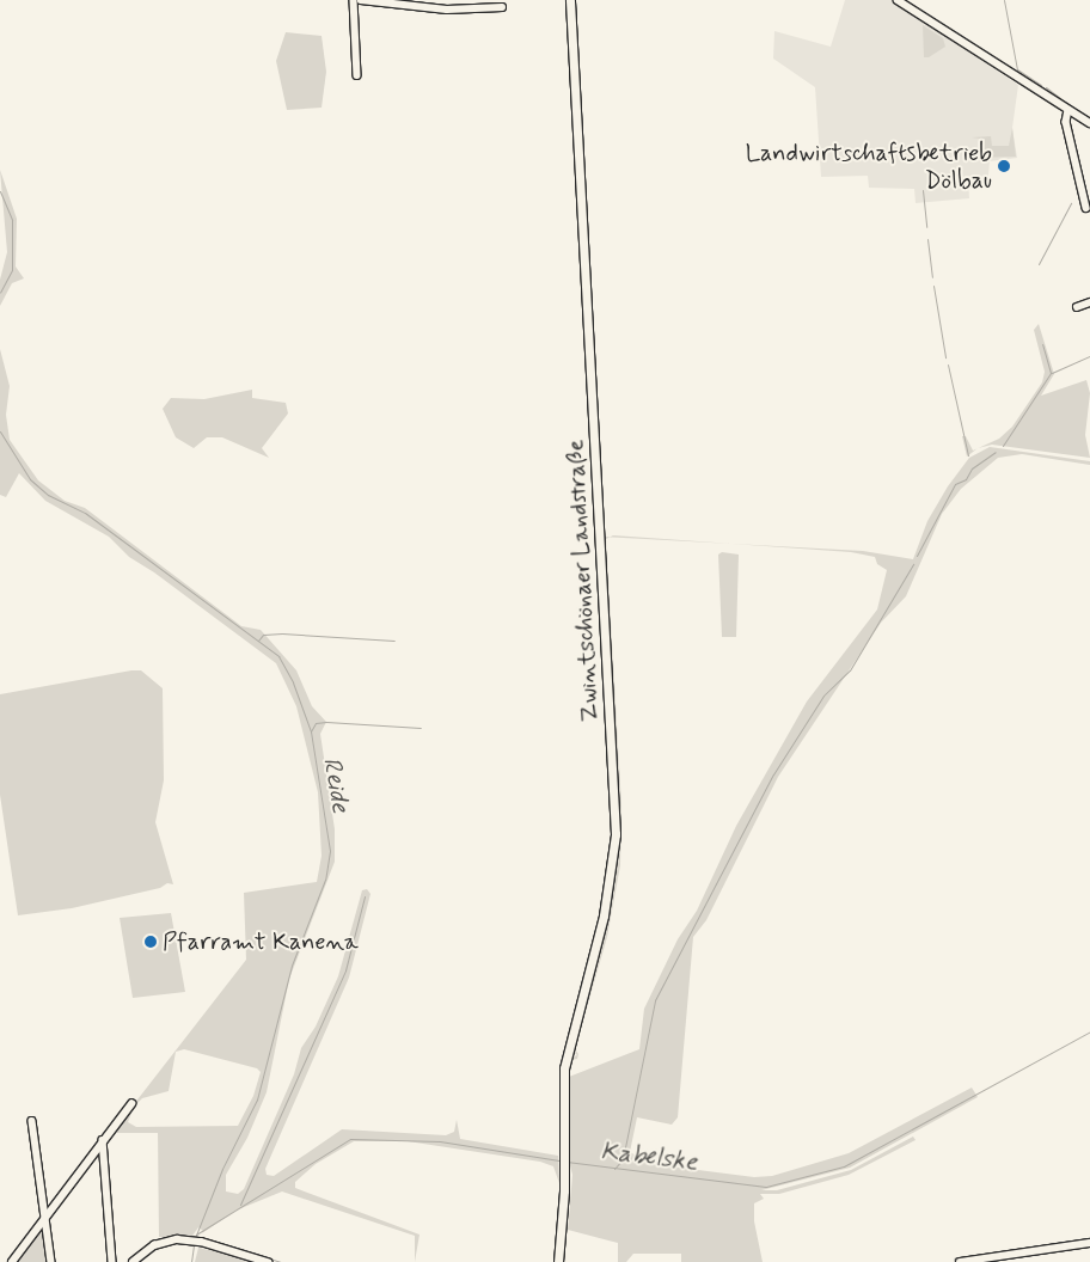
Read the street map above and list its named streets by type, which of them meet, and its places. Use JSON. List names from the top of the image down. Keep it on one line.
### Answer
{"streets":{"main road":["Zwintschönaer Landstraße"]},"water":["Reide","Kabelske"],"places":["Landwirtschaftsbetrieb Dölbau","Pfarramt Kanena"]}
